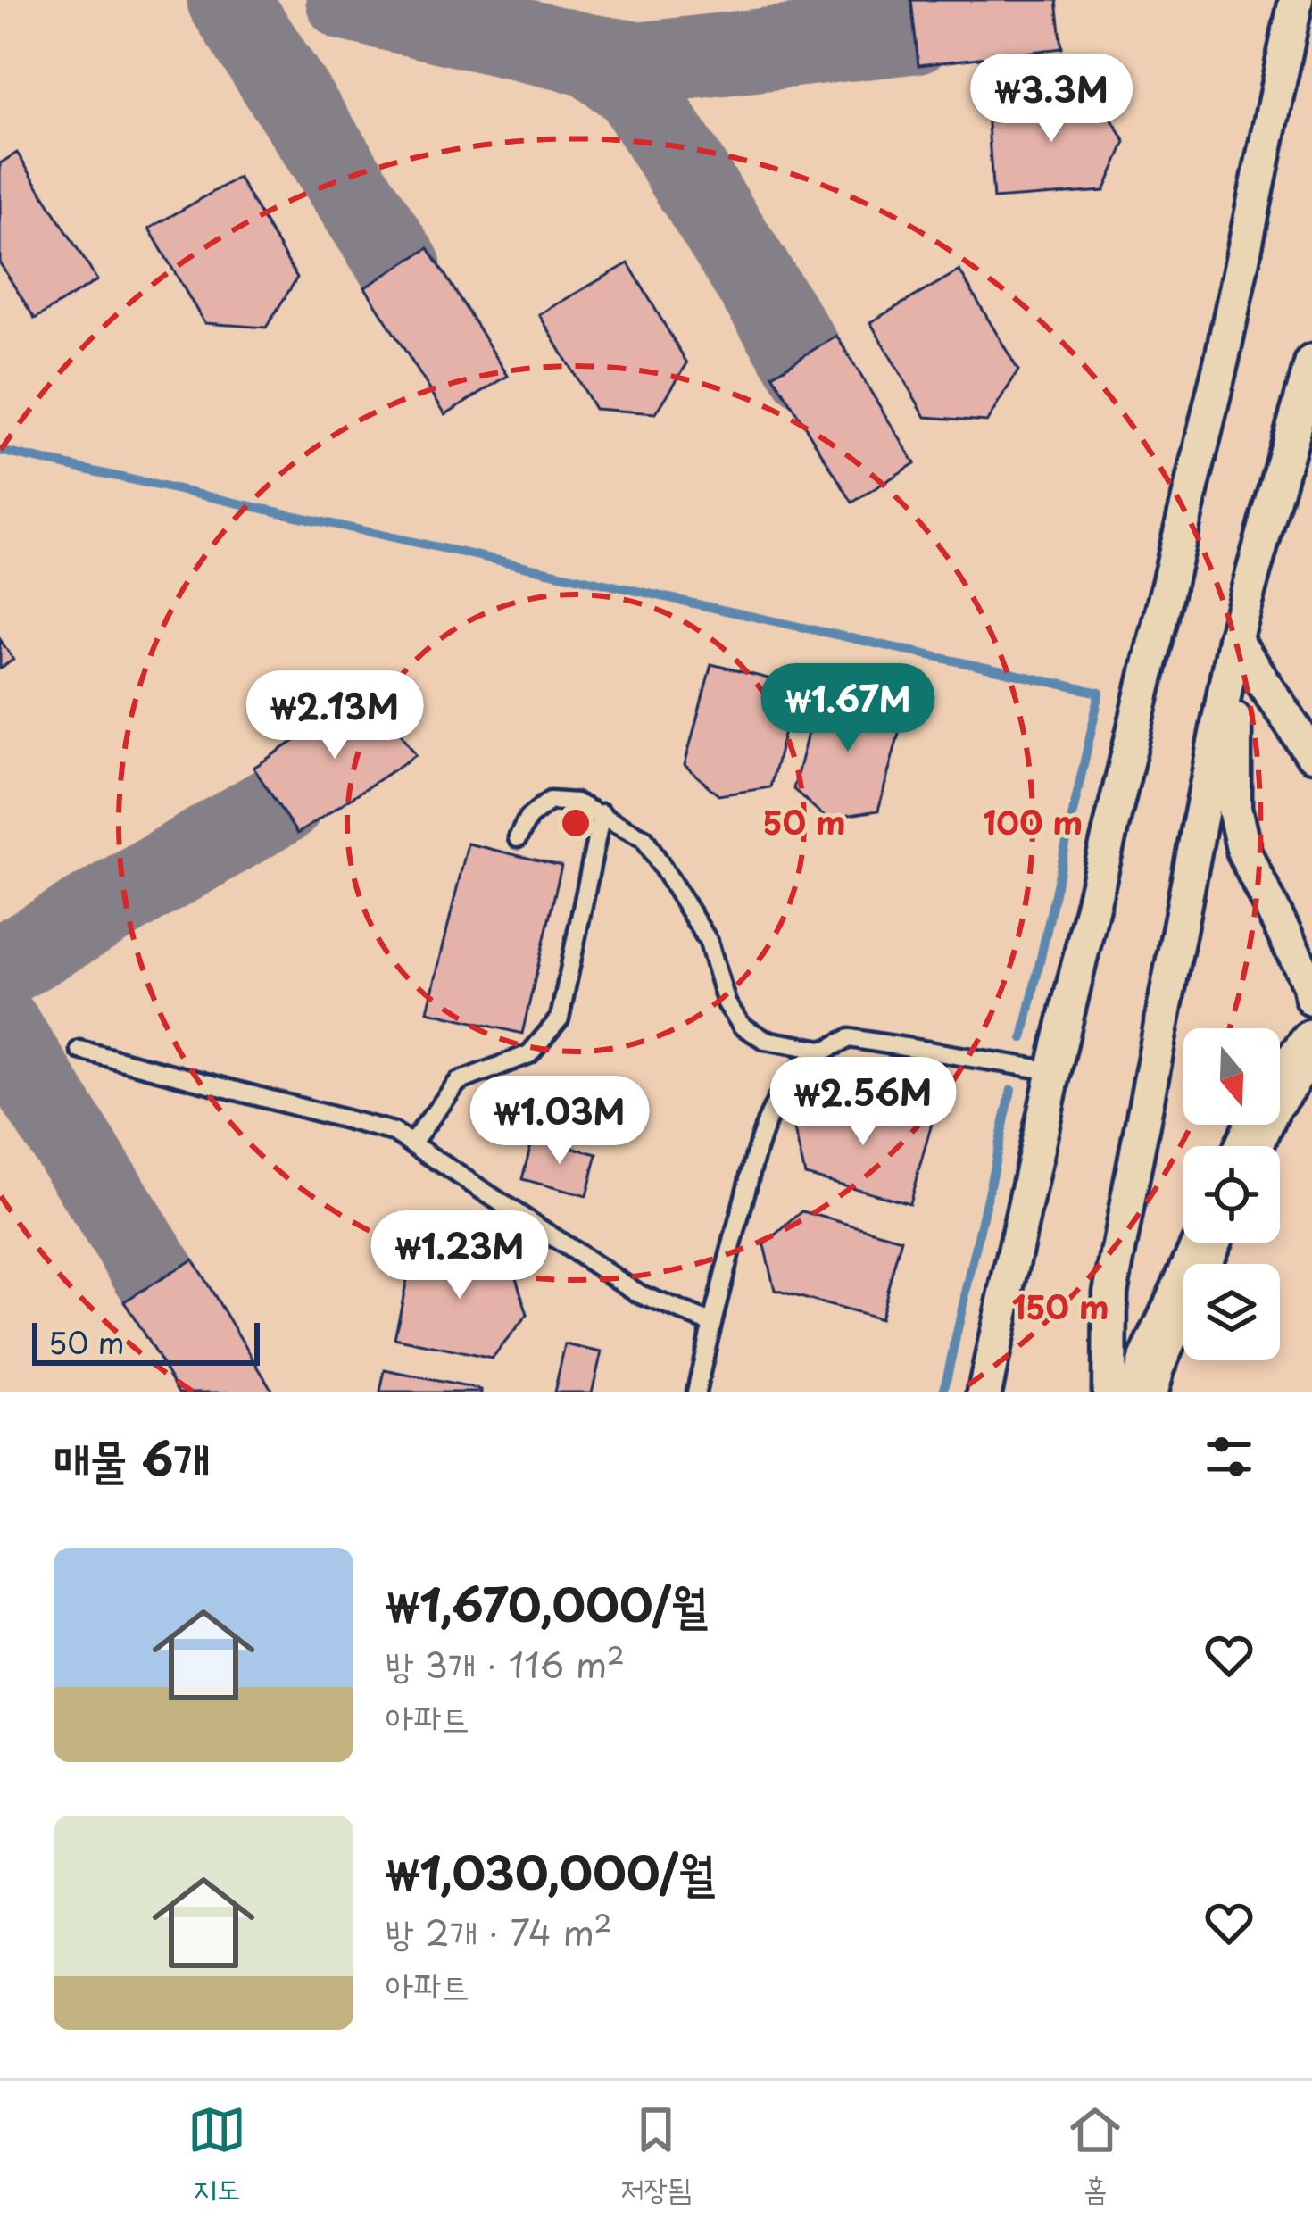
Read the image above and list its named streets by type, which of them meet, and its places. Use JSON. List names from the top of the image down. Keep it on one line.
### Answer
{"scale_bar":"50 m","north":"bottom","page":{"price":["₩3.3M","₩1.67M","₩2.13M","₩2.56M","₩1.03M","₩1.23M"],"scale":"50 m","heading":"매물 6개","list":[{"name":"₩1,670,000/월","note":"방 3개 · 116 m² · 아파트"},{"name":"₩1,030,000/월","note":"방 2개 · 74 m² · 아파트"}],"tabs":["지도","저장됨","홈"]},"rings":["50 m","100 m","150 m"]}
